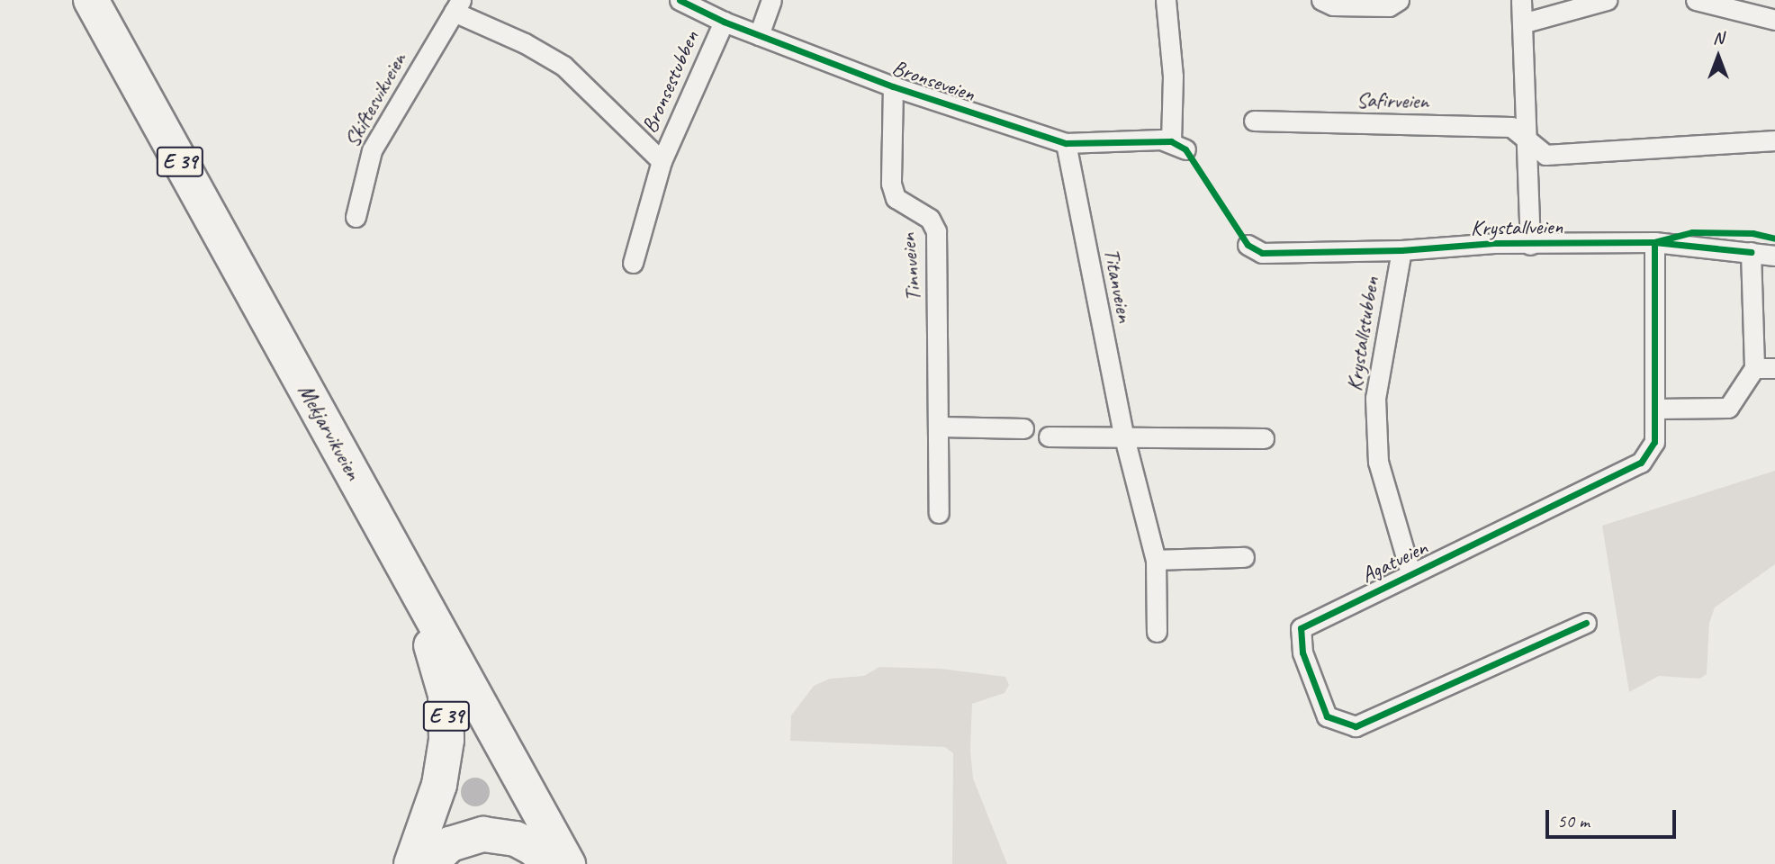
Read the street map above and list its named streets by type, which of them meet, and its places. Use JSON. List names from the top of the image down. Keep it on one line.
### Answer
{"streets":{"highway":["E 39","Mekjarvikveien"],"street":["Bronseveien","Bronsestubben","Skiftesvikveien","Safirveien","Krystallveien","Tinnveien","Titanveien","Krystallstubben","Agatveien"]},"crossings":[["Bronseveien","Bronsestubben"],["Bronseveien","Tinnveien"],["Bronseveien","Titanveien"],["Bronsestubben","Skiftesvikveien"],["E 39","Mekjarvikveien"],["Krystallveien","Krystallstubben"],["Krystallveien","Agatveien"],["Krystallstubben","Agatveien"]],"scale_bar":"50 m","north":"top"}
